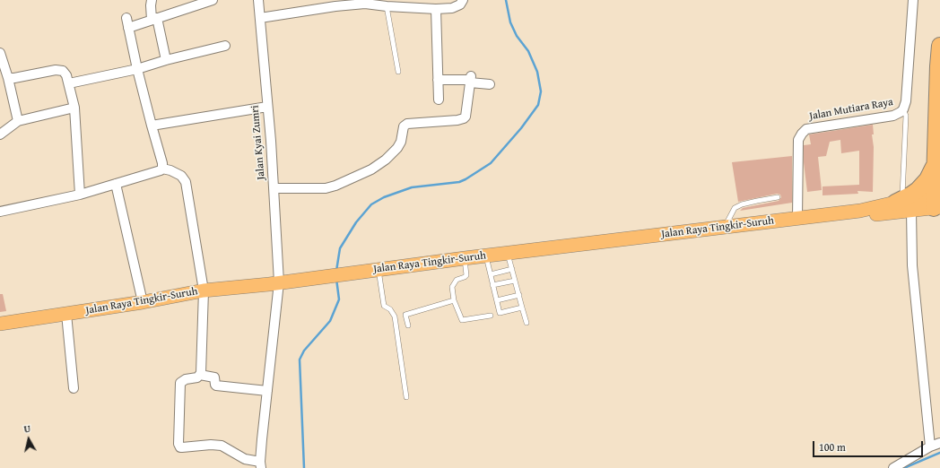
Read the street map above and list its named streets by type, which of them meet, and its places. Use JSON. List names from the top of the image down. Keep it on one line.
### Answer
{"streets":{"main road":["Jalan Raya Tingkir-Suruh"],"street":["Jalan Mutiara Raya","Jalan Kyai Zumri"]},"crossings":[["Jalan Mutiara Raya","Jalan Raya Tingkir-Suruh"],["Jalan Kyai Zumri","Jalan Raya Tingkir-Suruh"]],"scale_bar":"100 m","north":"top"}
